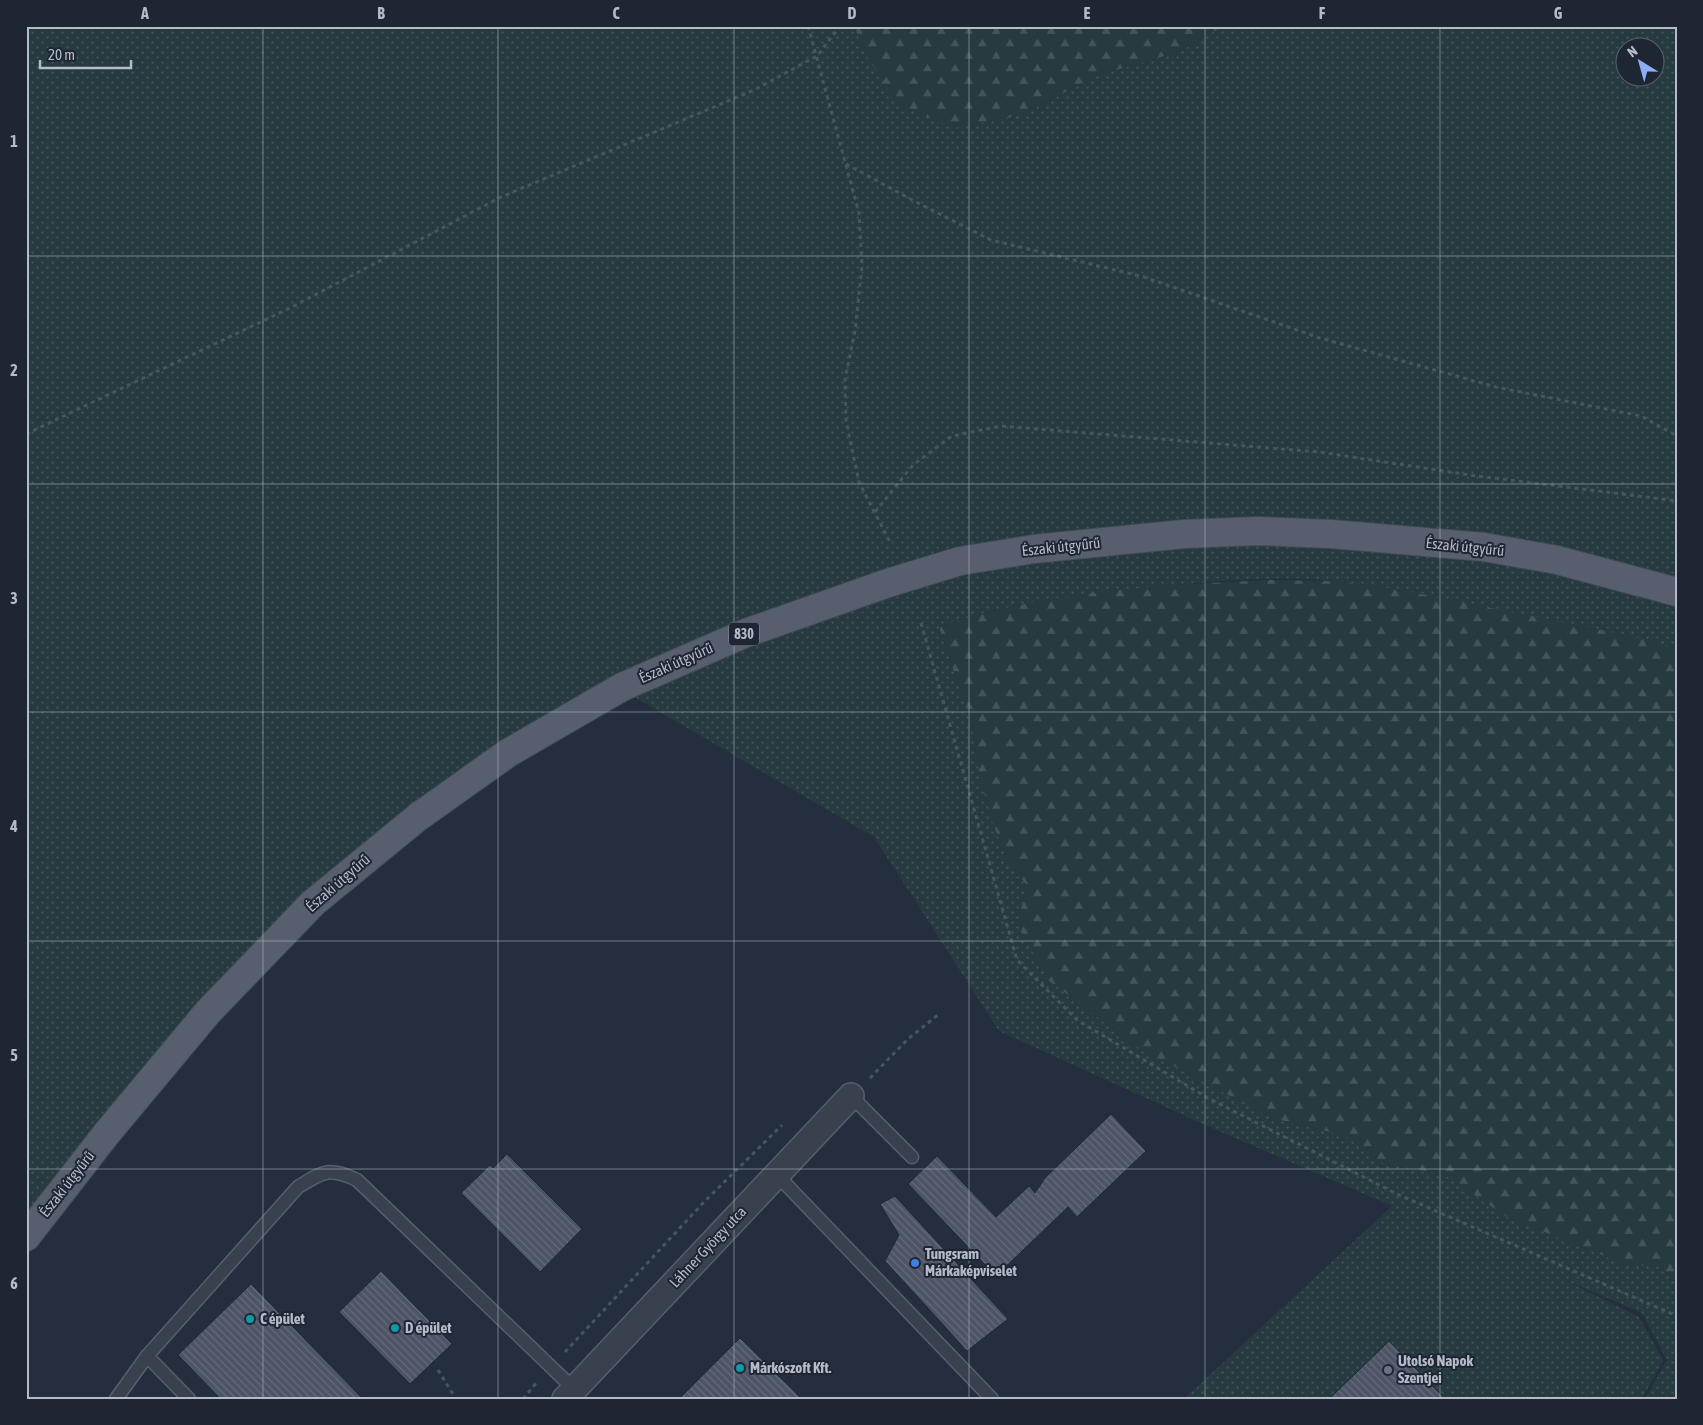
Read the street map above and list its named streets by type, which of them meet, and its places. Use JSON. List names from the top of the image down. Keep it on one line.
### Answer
{"streets":{"main road":["Északi útgyűrű","830"],"street":["Láhner György utca"]},"places":["Tungsram Márkaképviselet","C épület","D épület","Márkószoft Kft.","Utolsó Napok Szentjei"],"scale_bar":"20 m","north":"top left","grid":{"columns":["A","B","C","D","E","F","G"],"rows":["1","2","3","4","5","6"]}}
